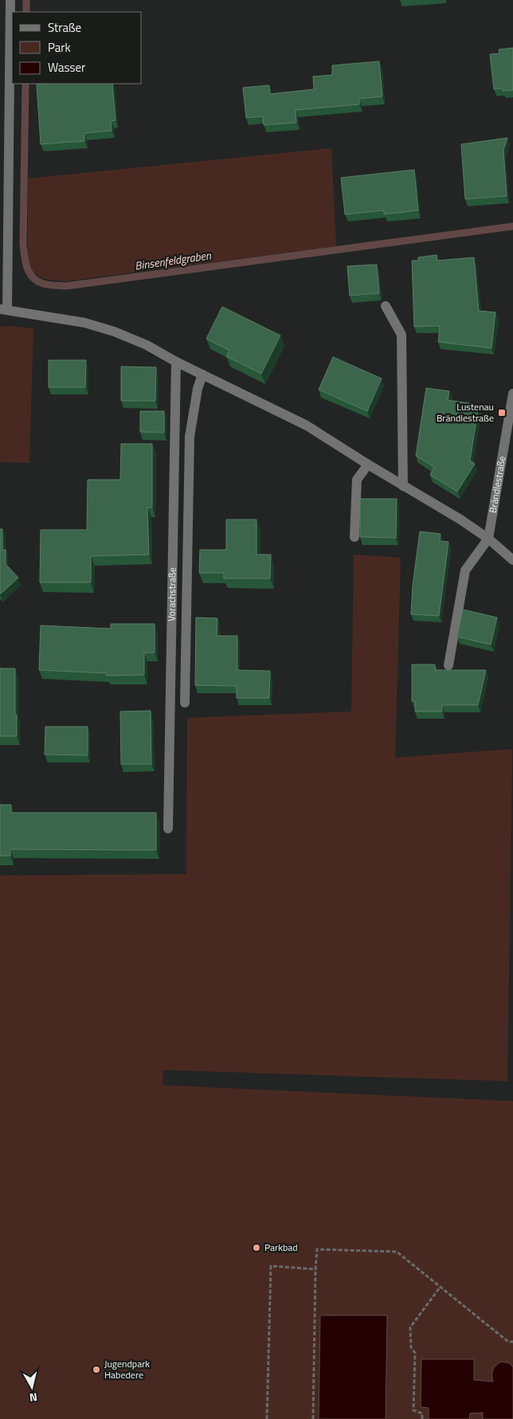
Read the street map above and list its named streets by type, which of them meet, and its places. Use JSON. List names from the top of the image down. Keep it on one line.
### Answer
{"streets":{"street":["Brändlestraße","Vorachstraße"]},"water":["Binsenfeldgraben"],"places":{"transit":["Lustenau Brändlestraße"],"other":["Parkbad","Jugendpark Habedere"]},"legend":["Straße","Park","Wasser"],"north":"bottom"}
